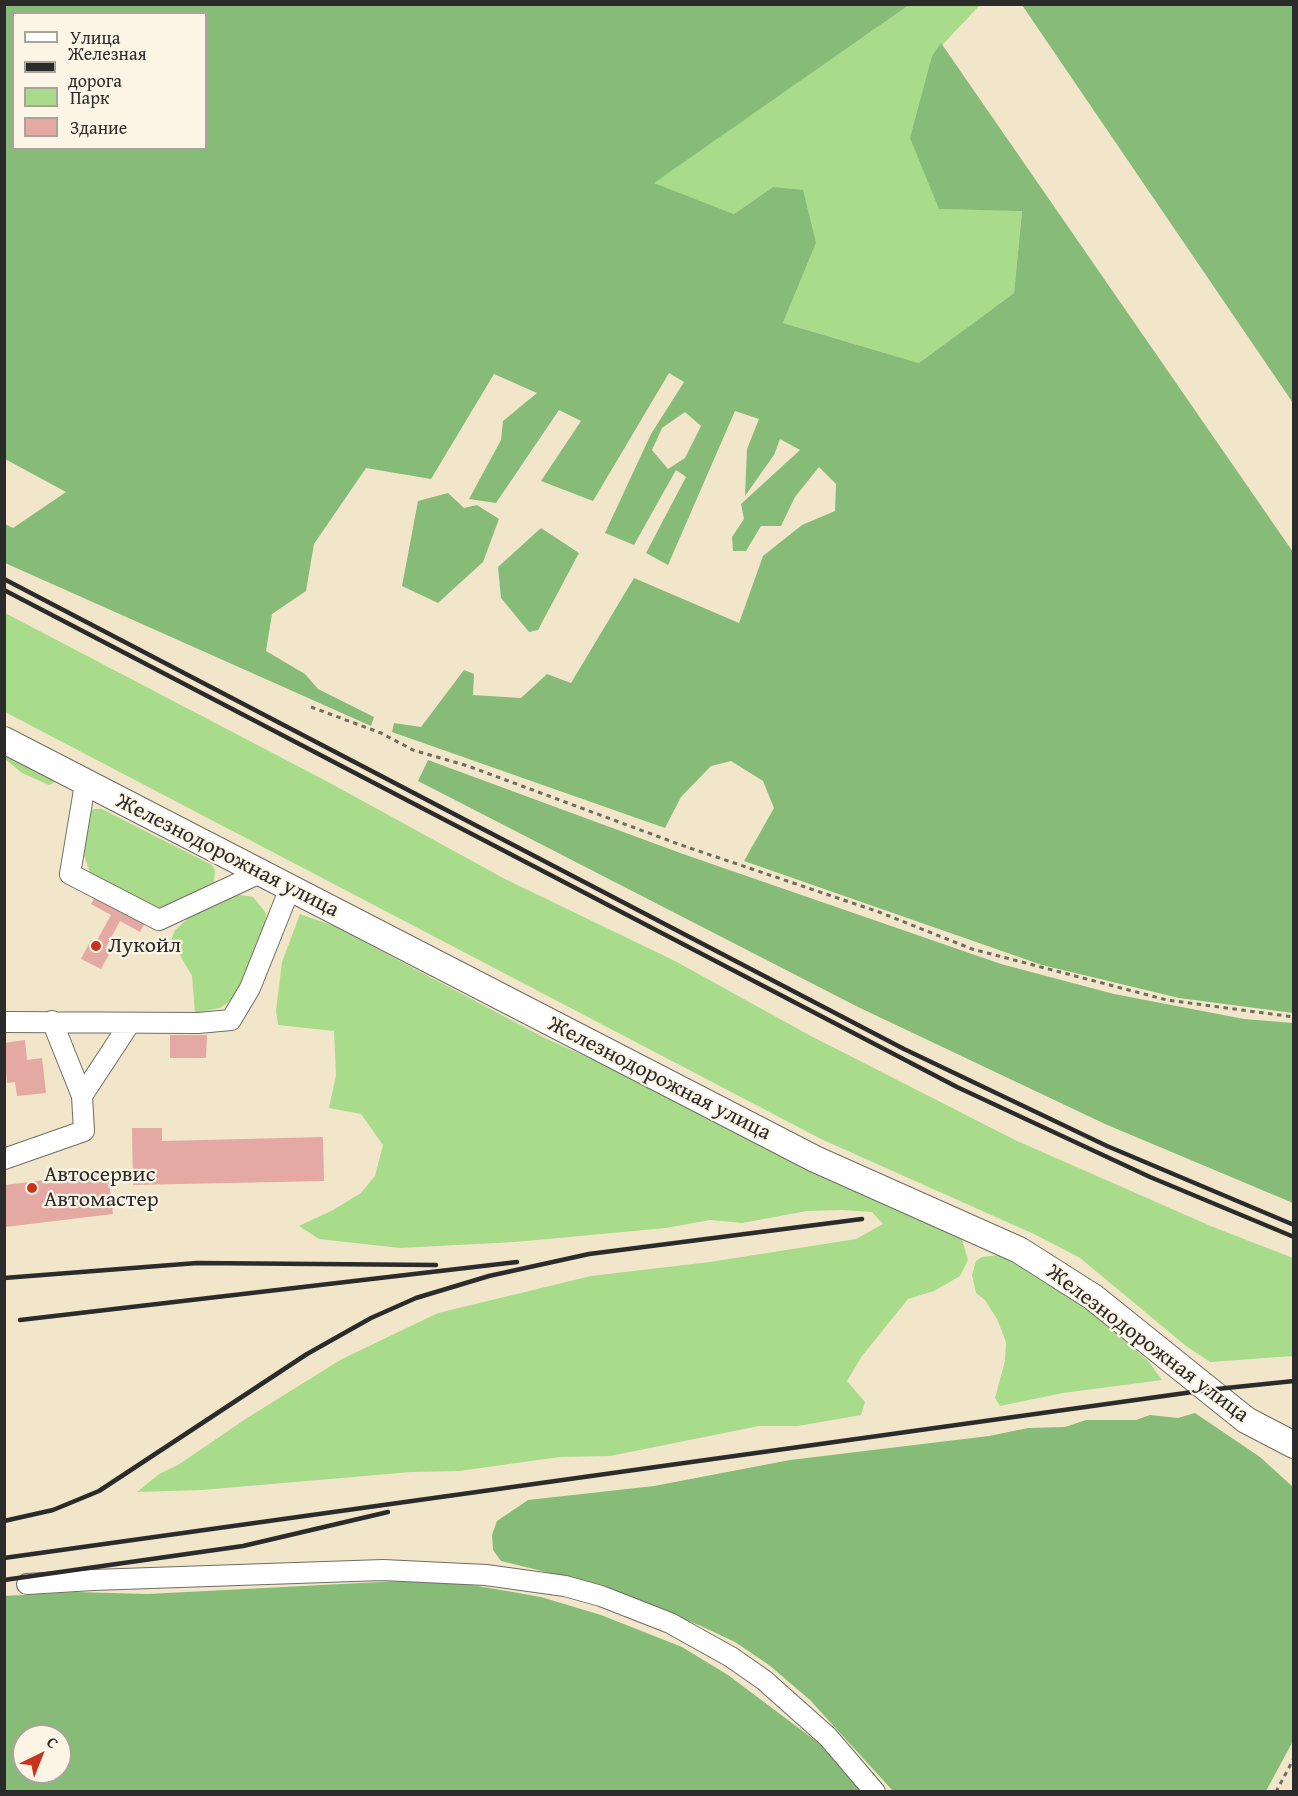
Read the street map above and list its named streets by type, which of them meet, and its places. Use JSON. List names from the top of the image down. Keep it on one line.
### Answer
{"streets":{"main road":["Железнодорожная улица"]},"places":["Лукойл","Автосервис Автомастер"],"legend":["Улица","Железная дорога","Парк","Здание"],"north":"top right"}
